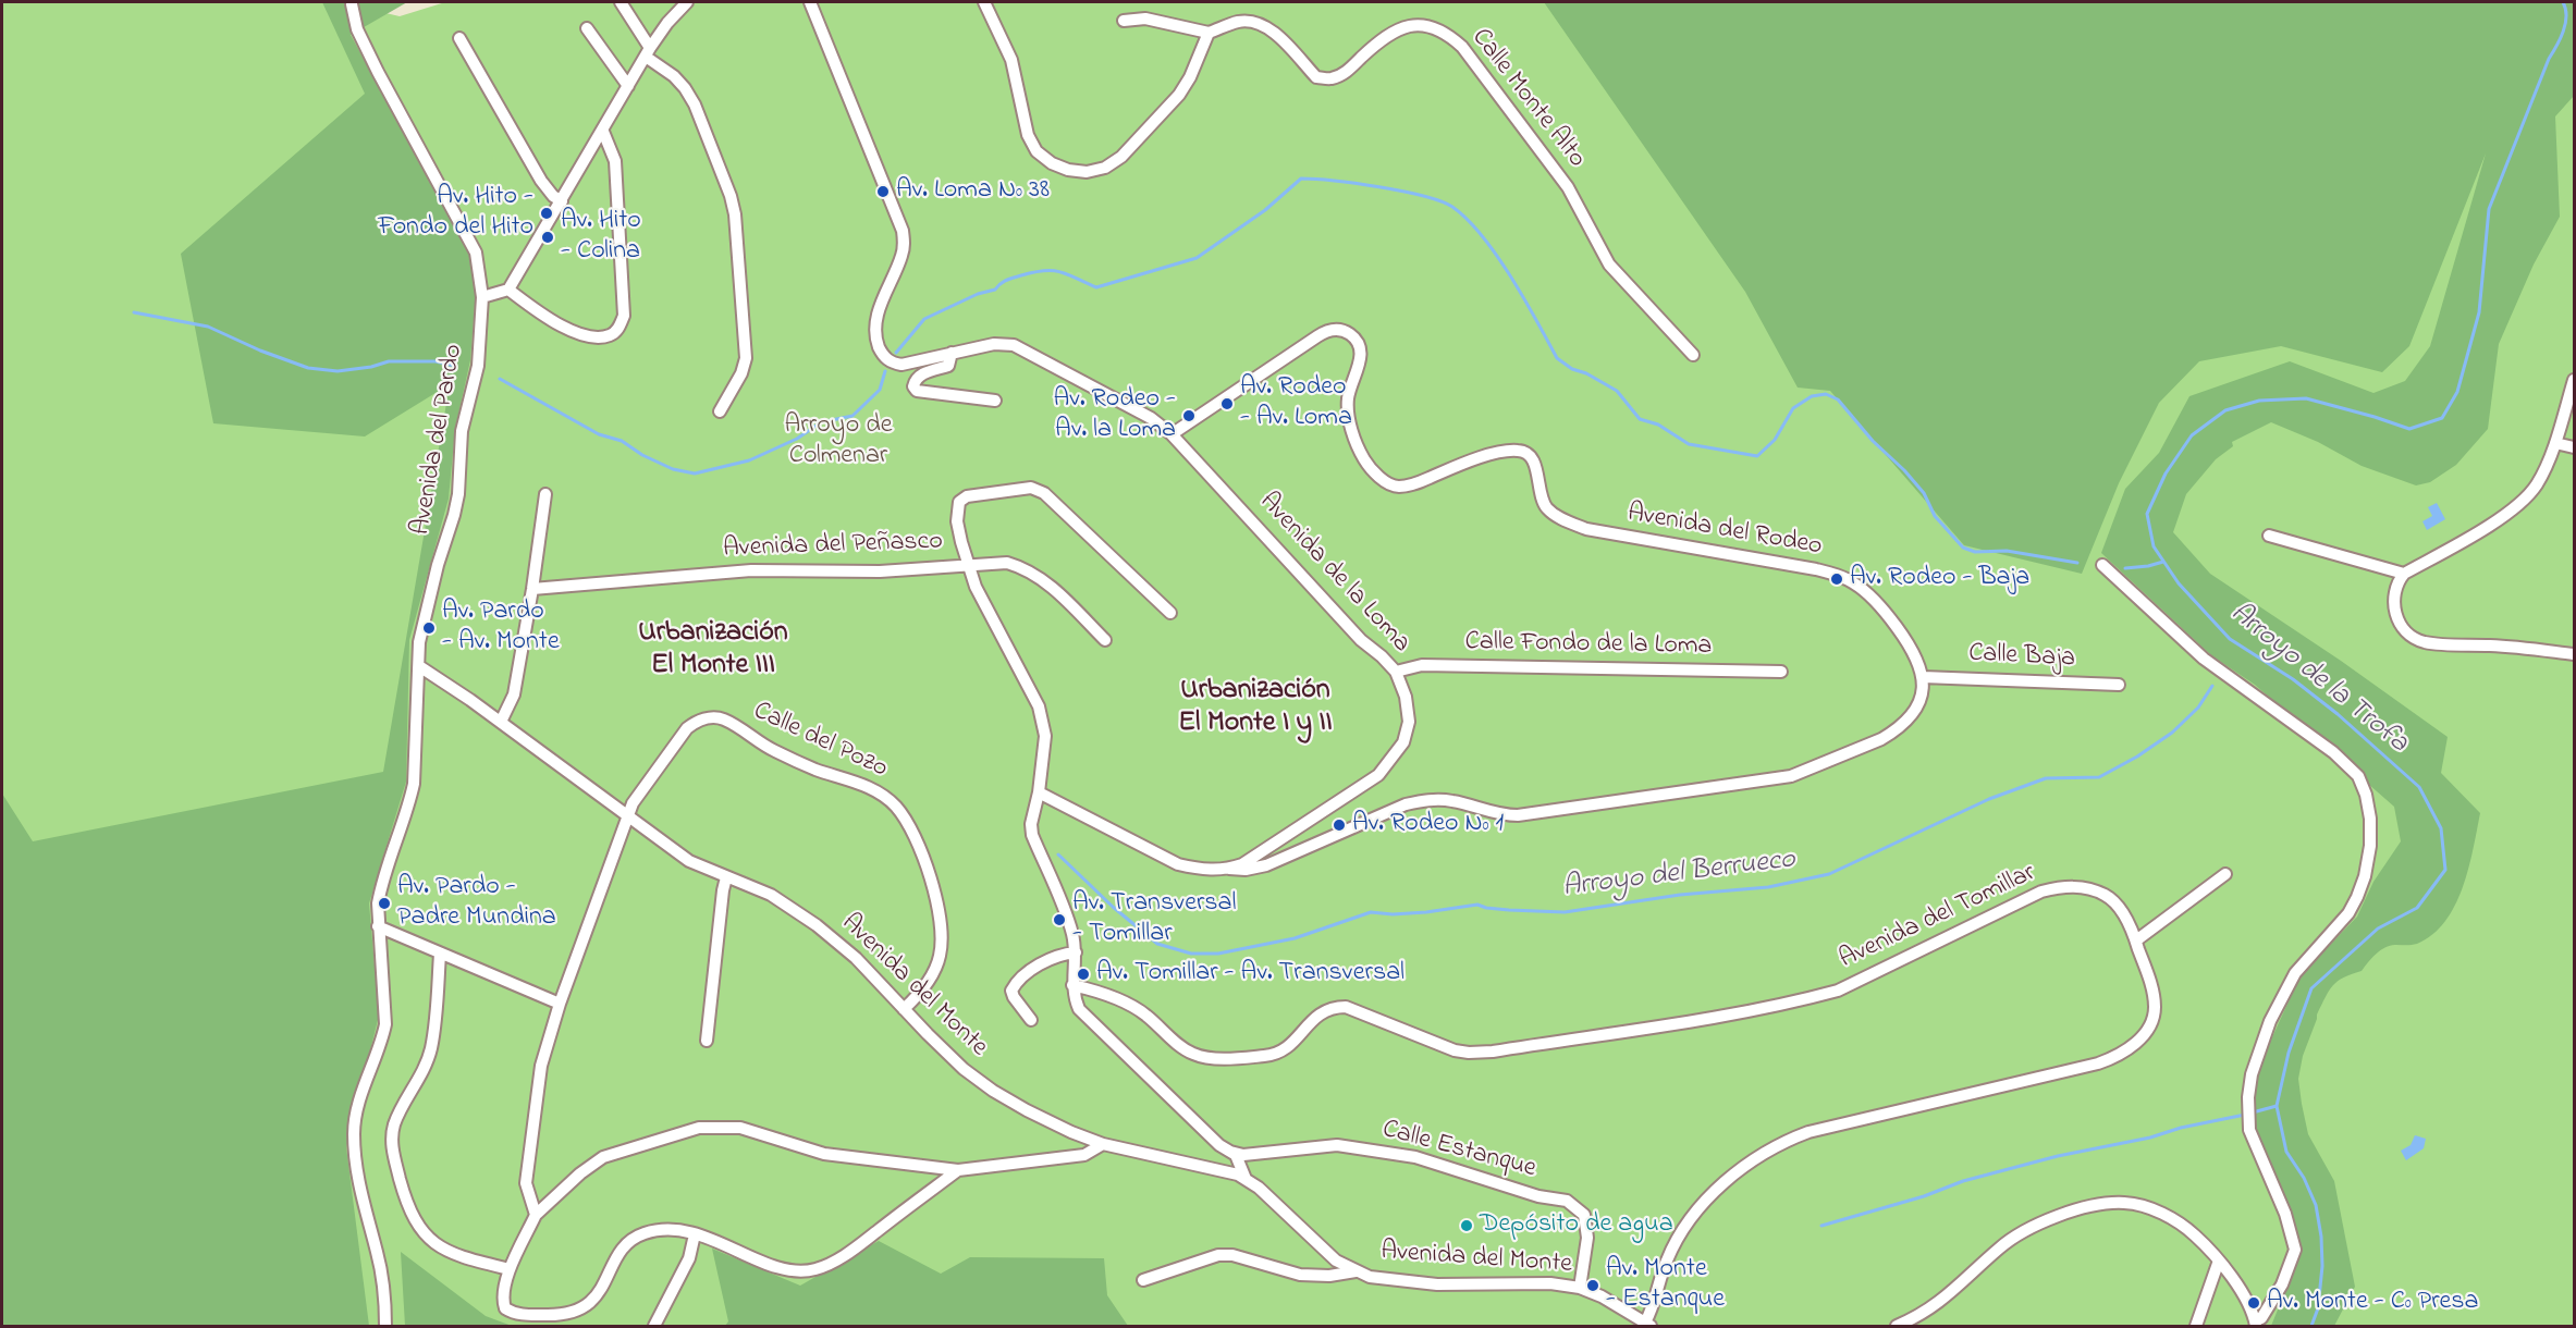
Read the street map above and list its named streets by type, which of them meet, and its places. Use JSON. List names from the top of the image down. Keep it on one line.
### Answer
{"streets":{"street":["Calle Monte Alto","Avenida del Pardo","Avenida del Rodeo","Avenida del Peñasco","Avenida de la Loma","Calle Fondo de la Loma","Calle Baja","Calle del Pozo","Avenida del Tomillar","Avenida del Monte","Calle Estanque"]},"crossings":[["Avenida del Pardo","Avenida del Monte"],["Avenida del Rodeo","Avenida de la Loma"],["Avenida del Rodeo","Calle Baja"],["Avenida de la Loma","Calle Fondo de la Loma"],["Calle del Pozo","Avenida del Monte"],["Avenida del Tomillar","Avenida del Monte"],["Avenida del Monte","Calle Estanque"]],"districts":["Urbanización El Monte III","Urbanización El Monte I y II"],"water":["Arroyo de la Trofa","Arroyo del Berrueco"],"parks":["Arroyo de Colmenar"],"places":["Av. Loma Nº 38","Av. Hito - Fondo del Hito","Av. Hito - Colina","Av. Rodeo - Av. Loma","Av. Rodeo - Av. la Loma","Av. Rodeo - Baja","Av. Pardo - Av. Monte","Av. Rodeo Nº 1","Av. Pardo - Padre Mundina","Av. Transversal - Tomillar","Av. Tomillar - Av. Transversal","Depósito de agua","Av. Monte - Estanque","Av. Monte - Cº Presa"]}
